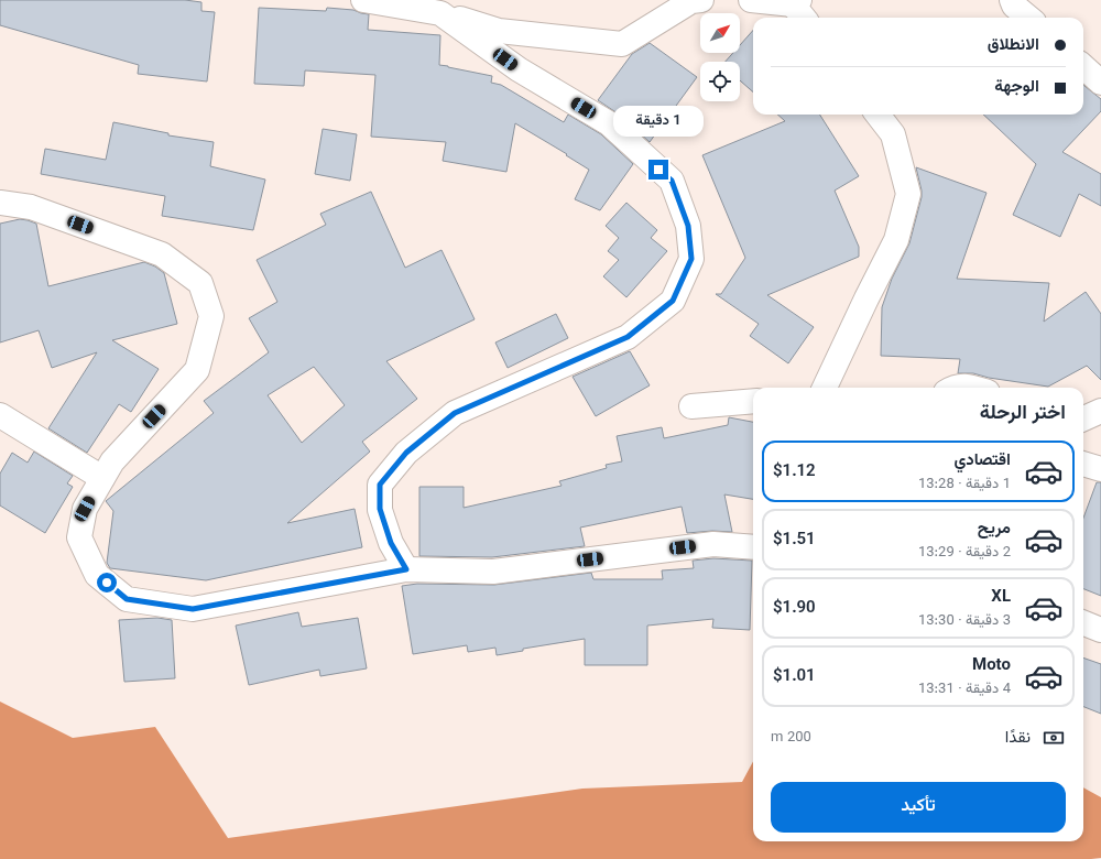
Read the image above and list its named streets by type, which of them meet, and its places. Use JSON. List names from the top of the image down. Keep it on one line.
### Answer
{"north":"top right","page":{"banner":["الانطلاق","الوجهة"],"bubble":"1 دقيقة","heading":"اختر الرحلة","list":[{"name":"اقتصادي","note":"1 دقيقة · 13:28","value":"$1.12"},{"name":"مريح","note":"2 دقيقة · 13:29","value":"$1.51"},{"name":"XL","note":"3 دقيقة · 13:30","value":"$1.90"},{"name":"Moto","note":"4 دقيقة · 13:31","value":"$1.01"}],"pay":["نقدًا","200 m"],"buttons":"تأكيد"}}
